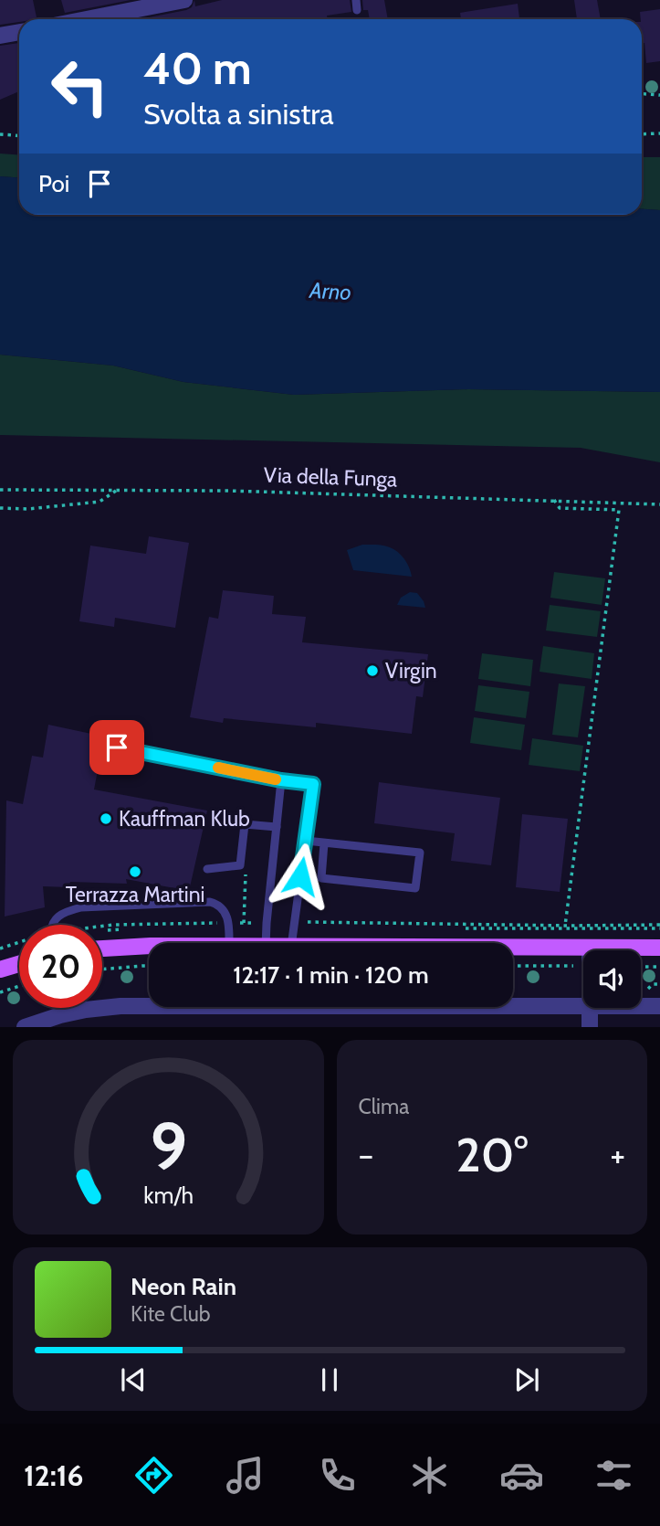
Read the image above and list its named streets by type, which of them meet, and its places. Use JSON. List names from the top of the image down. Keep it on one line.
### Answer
{"streets":{"path":["Via della Funga"]},"water":["Arno"],"places":["Virgin","Kauffman Klub","Terrazza Martini"],"page":{"turn":["40 m","Svolta a sinistra"],"then":"Poi","limit":"20","trip":"12:17 · 1 min · 120 m","tile":"Clima","heat":["−","20°","+"],"song":["Neon Rain","Kite Club"],"tabs":"12:16","gauge":["9","km/h"]}}
